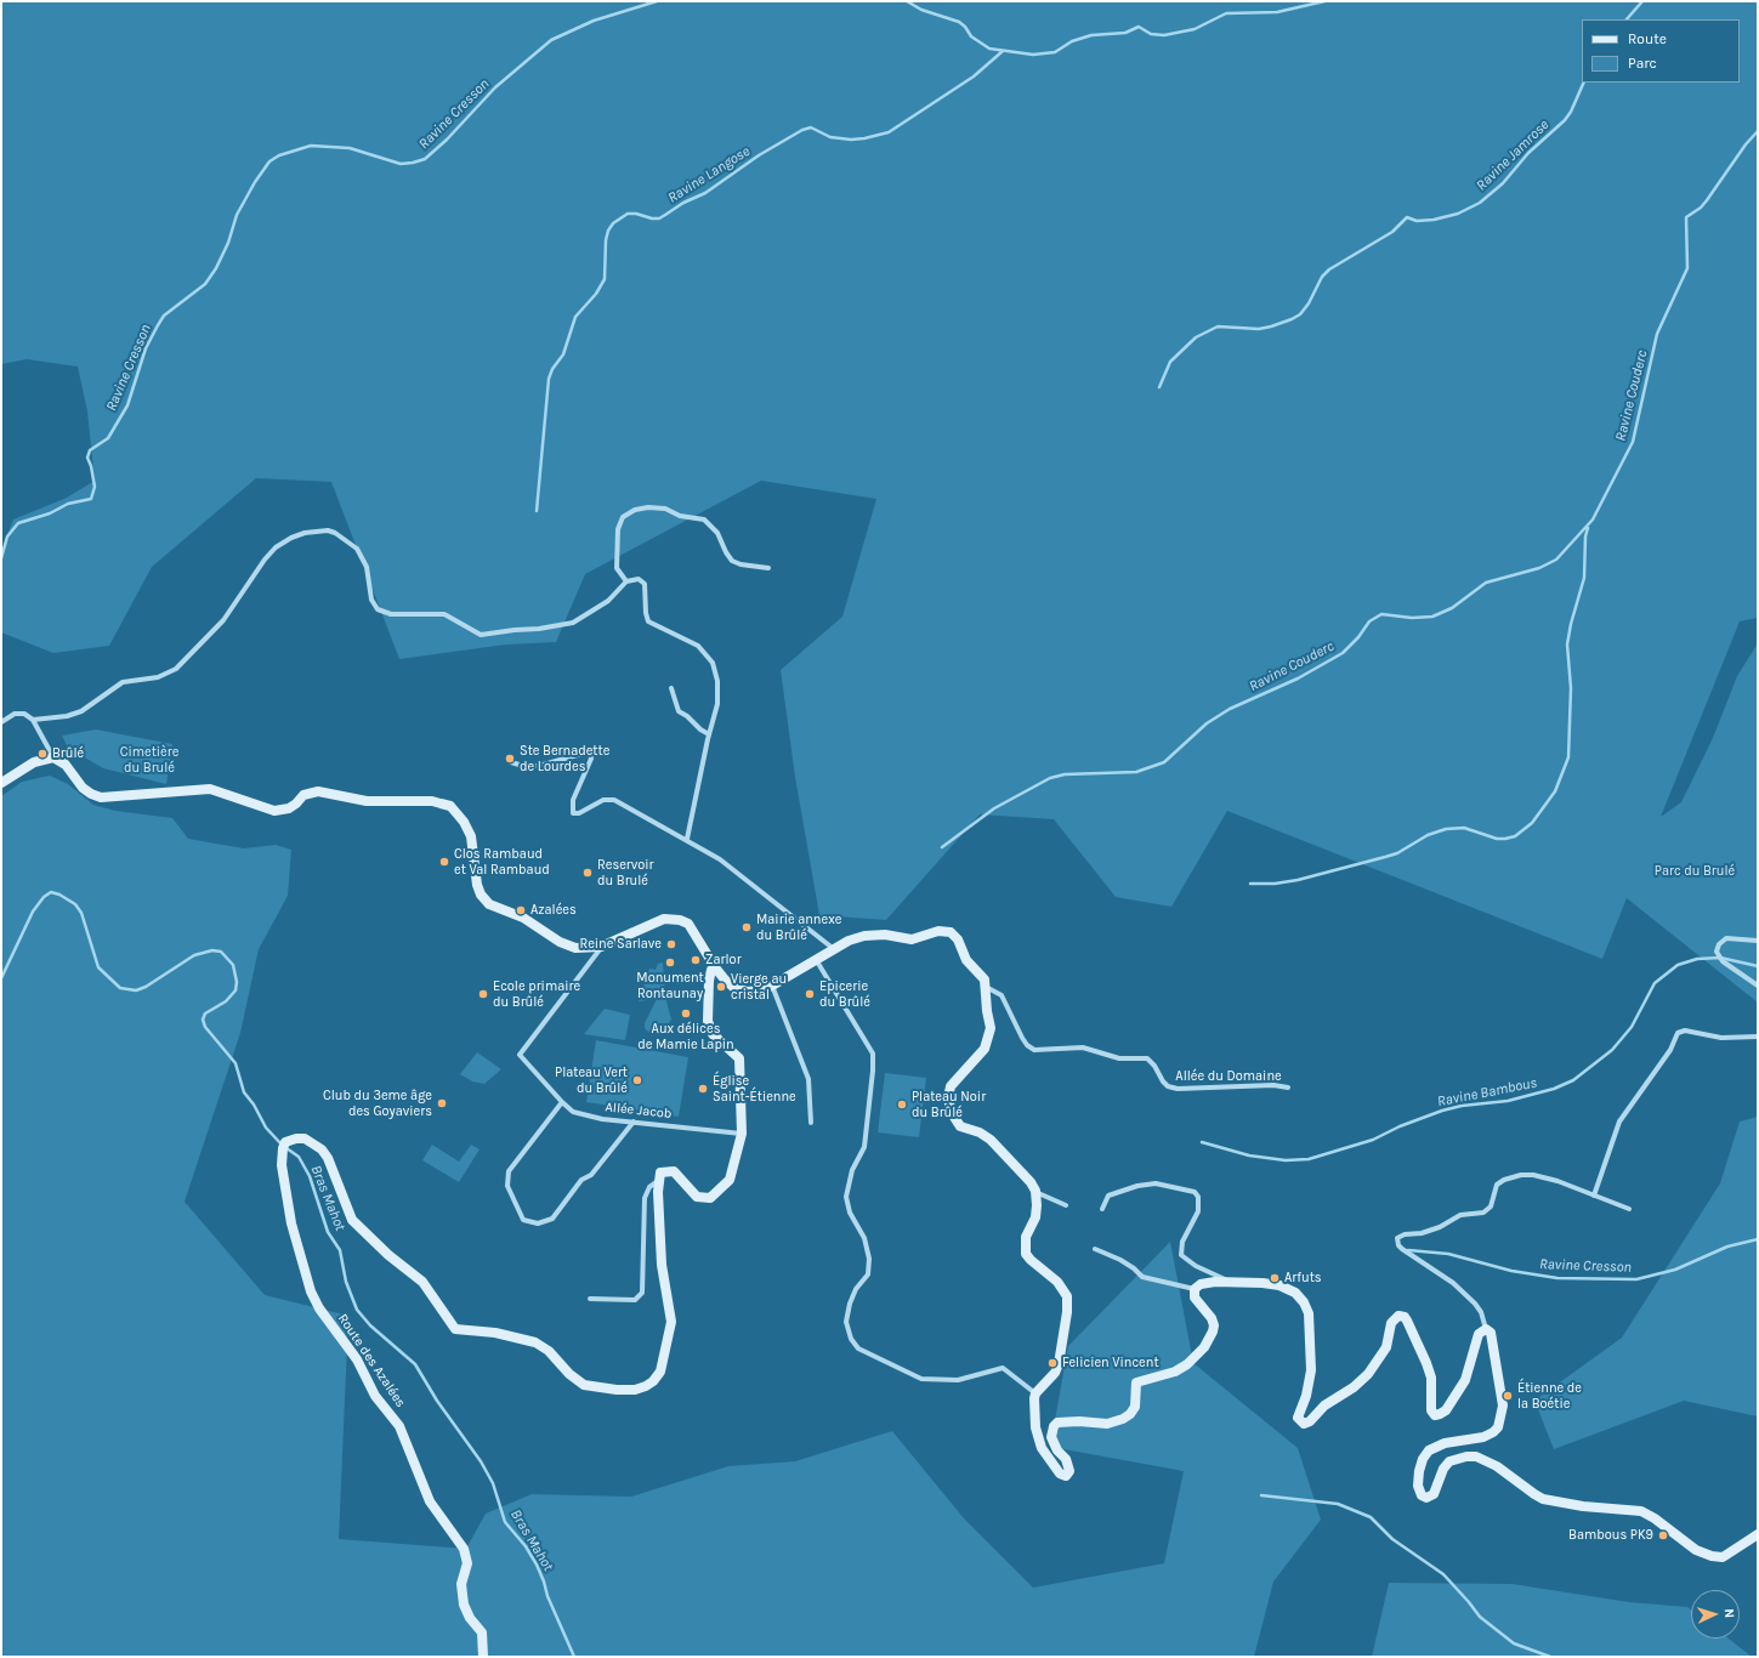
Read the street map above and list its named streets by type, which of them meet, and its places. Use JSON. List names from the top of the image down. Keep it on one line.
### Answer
{"streets":{"main road":["Route des Azalées"],"street":["Allée du Domaine","Allée Jacob"]},"water":["Ravine Cresson","Ravine Jamrose","Ravine Langose","Ravine Couderc","Ravine Bambous","Bras Mahot"],"parks":["Cimetière du Brulé","Parc du Brulé"],"places":["Brûlé","Ste Bernadette de Lourdes","Clos Rambaud et Val Rambaud","Reservoir du Brulé","Azalées","Mairie annexe du Brûlé","Reine Sarlave","Zarlor","Monument Rontaunay","Vierge au cristal","Ecole primaire du Brûlé","Epicerie du Brûlé","Aux délices de Mamie Lapin","Plateau Vert du Brûlé","Église Saint-Étienne","Club du 3eme âge des Goyaviers","Plateau Noir du Brûlé","Arfuts","Felicien Vincent","Étienne de la Boétie","Bambous PK9"],"legend":["Route","Parc"],"north":"right"}
